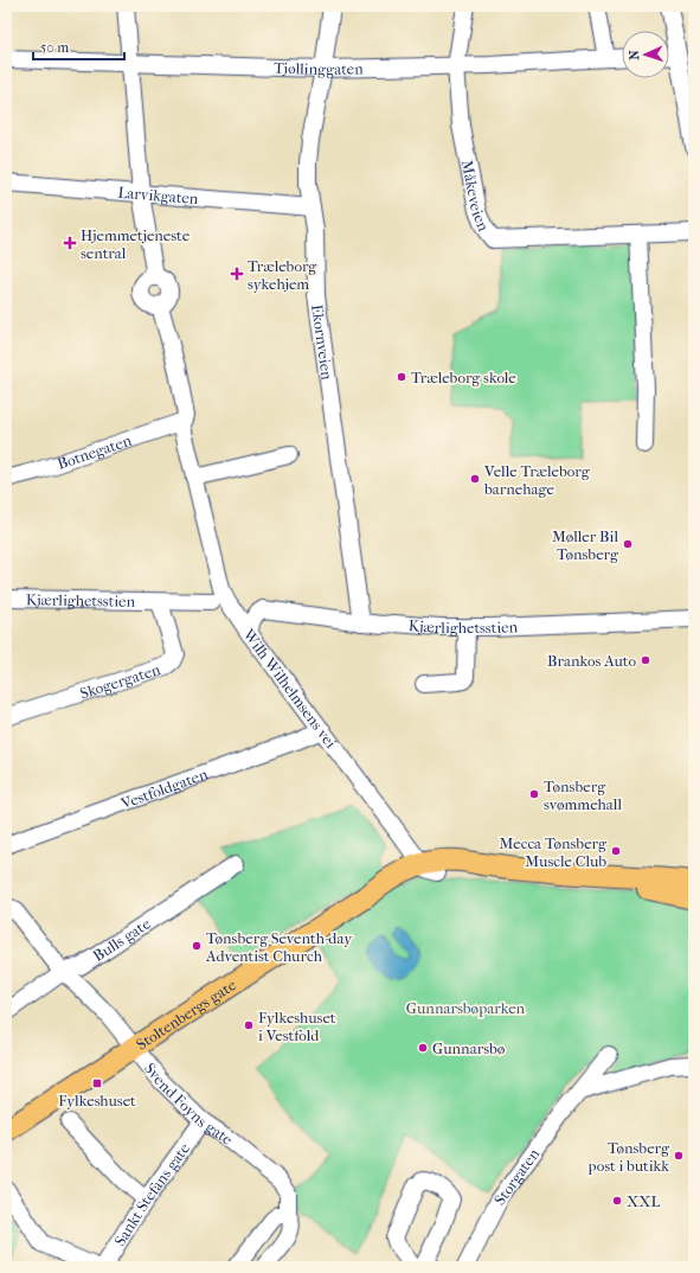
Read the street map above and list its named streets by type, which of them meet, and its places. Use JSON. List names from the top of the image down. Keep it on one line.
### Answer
{"streets":{"main road":["Stoltenbergs gate"],"street":["Tjøllinggaten","Måkeveien","Larvikgaten","Ekornveien","Botnegaten","Kjærlighetsstien","Skogergaten","Wilh Wilhelmsens vei","Vestfoldgaten","Bulls gate","Svend Foyns gate","Storgaten","Sankt Stefans gate"]},"crossings":[["Tjøllinggaten","Måkeveien"],["Tjøllinggaten","Ekornveien"],["Larvikgaten","Ekornveien"],["Larvikgaten","Wilh Wilhelmsens vei"],["Ekornveien","Kjærlighetsstien"],["Botnegaten","Wilh Wilhelmsens vei"],["Kjærlighetsstien","Skogergaten"],["Kjærlighetsstien","Wilh Wilhelmsens vei"],["Wilh Wilhelmsens vei","Vestfoldgaten"],["Wilh Wilhelmsens vei","Stoltenbergs gate"],["Bulls gate","Svend Foyns gate"],["Stoltenbergs gate","Svend Foyns gate"],["Svend Foyns gate","Sankt Stefans gate"]],"parks":["Gunnarsbøparken"],"places":{"health":["Hjemmetjeneste sentral","Træleborg sykehjem"],"other":["Træleborg skole","Velle Træleborg barnehage","Møller Bil Tønsberg","Brankos Auto","Tønsberg svømmehall","Mecca Tønsberg Muscle Club","Tønsberg Seventh-day Adventist Church","Fylkeshuset i Vestfold","Gunnarsbø","Tønsberg post i butikk","XXL"],"transit":["Fylkeshuset"]},"scale_bar":"50 m","north":"left"}
